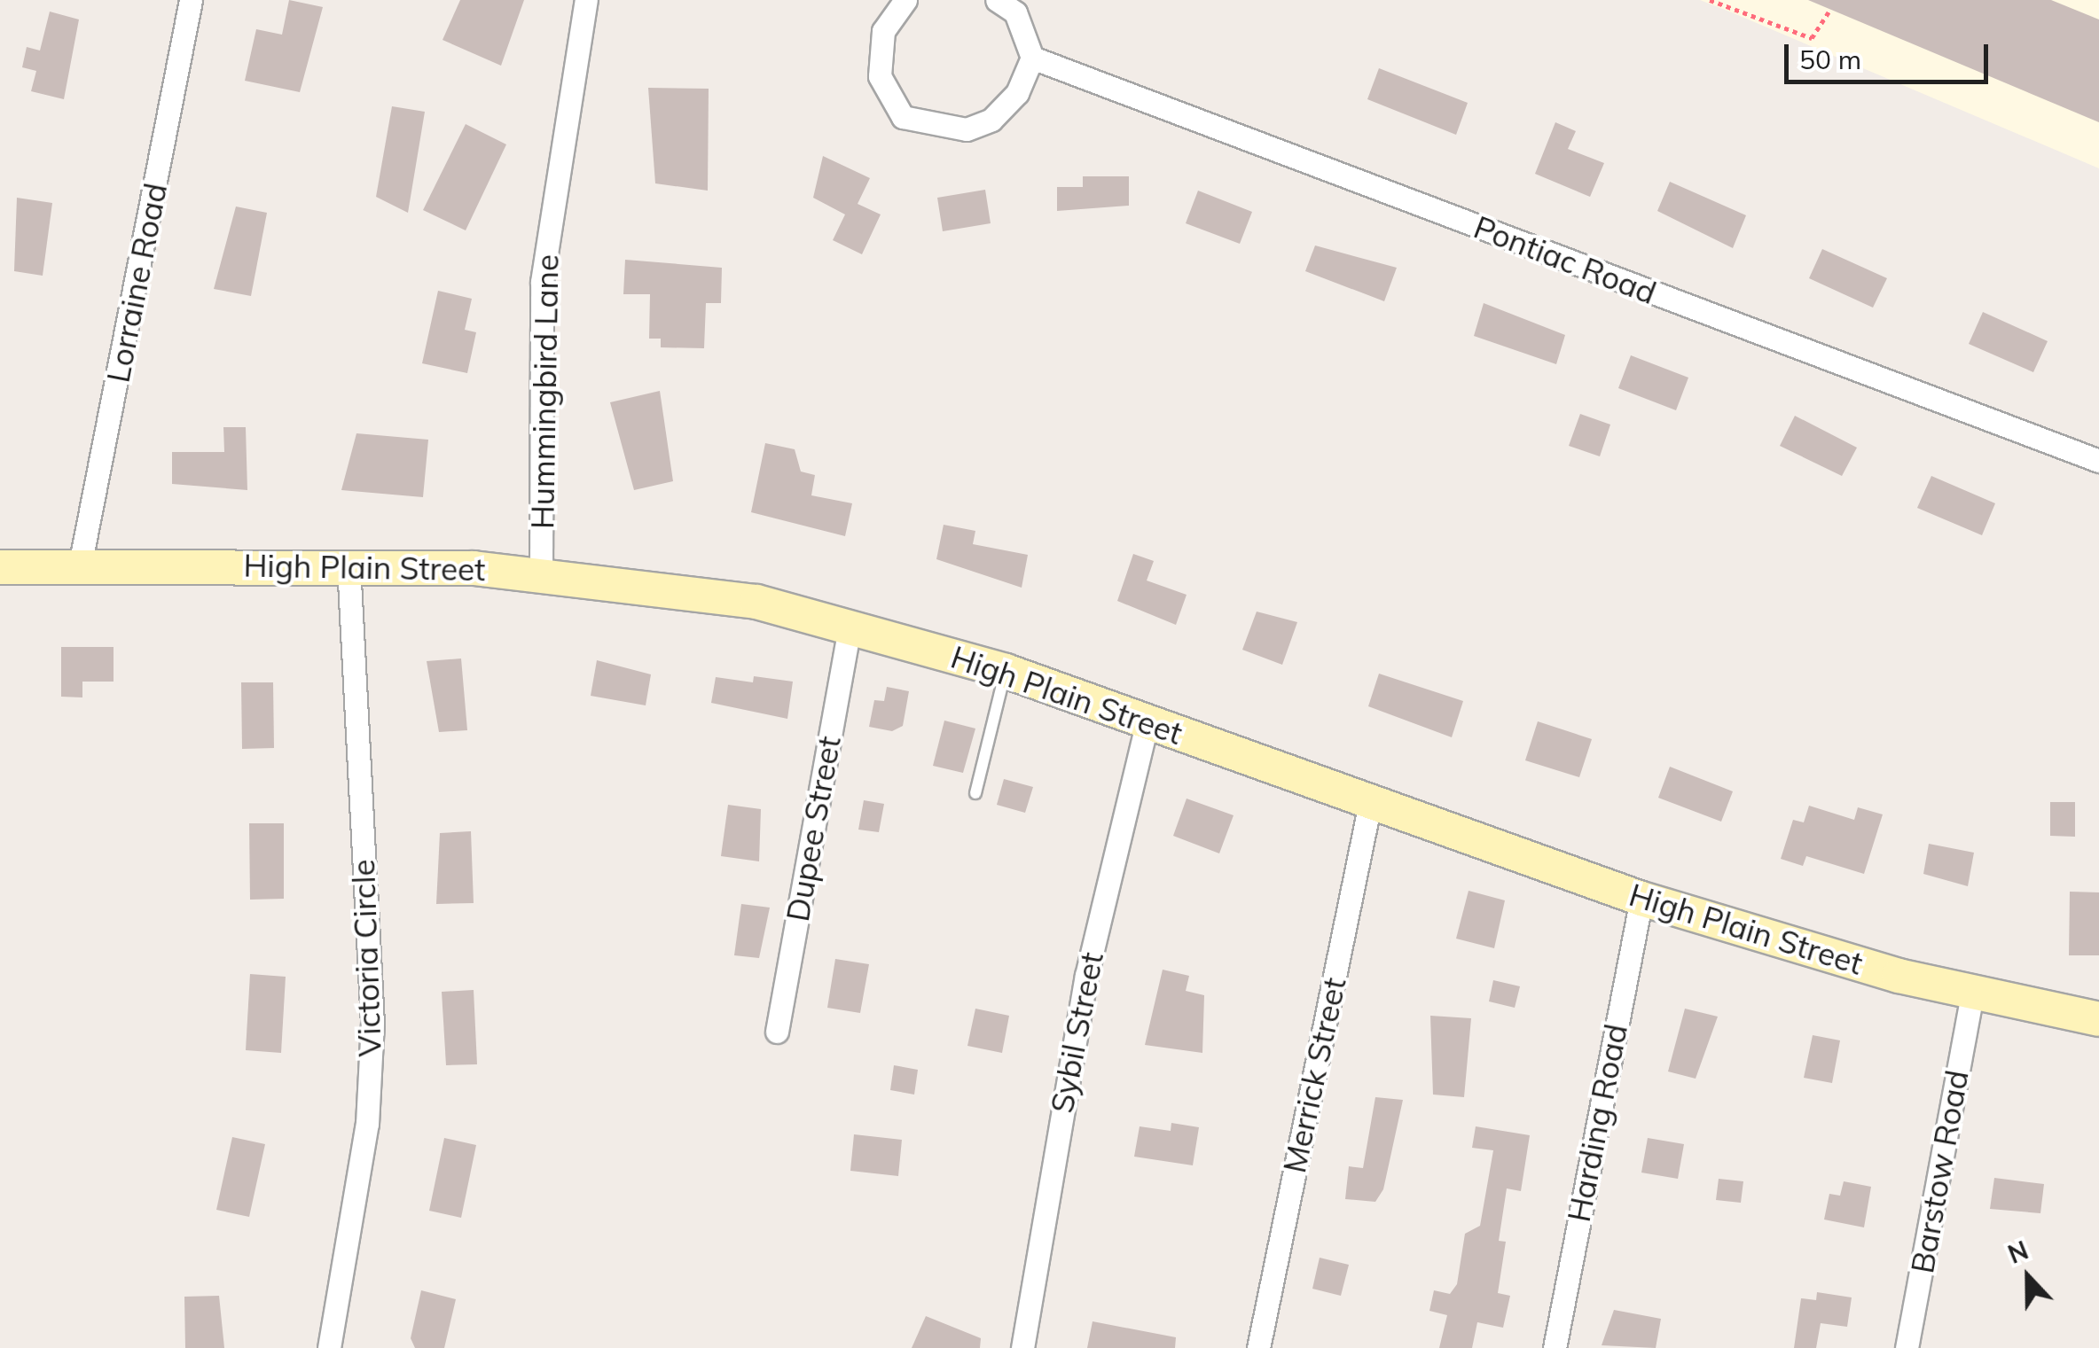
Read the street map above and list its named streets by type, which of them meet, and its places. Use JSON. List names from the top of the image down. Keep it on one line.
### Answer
{"streets":{"main road":["High Plain Street"],"street":["Pontiac Road","Lorraine Road","Hummingbird Lane","Dupee Street","Victoria Circle","Sybil Street","Merrick Street","Harding Road","Barstow Road"]},"crossings":[["Lorraine Road","High Plain Street"],["Hummingbird Lane","High Plain Street"],["High Plain Street","Dupee Street"],["High Plain Street","Victoria Circle"],["High Plain Street","Sybil Street"],["High Plain Street","Merrick Street"],["High Plain Street","Harding Road"],["High Plain Street","Barstow Road"]],"scale_bar":"50 m","north":"top"}
